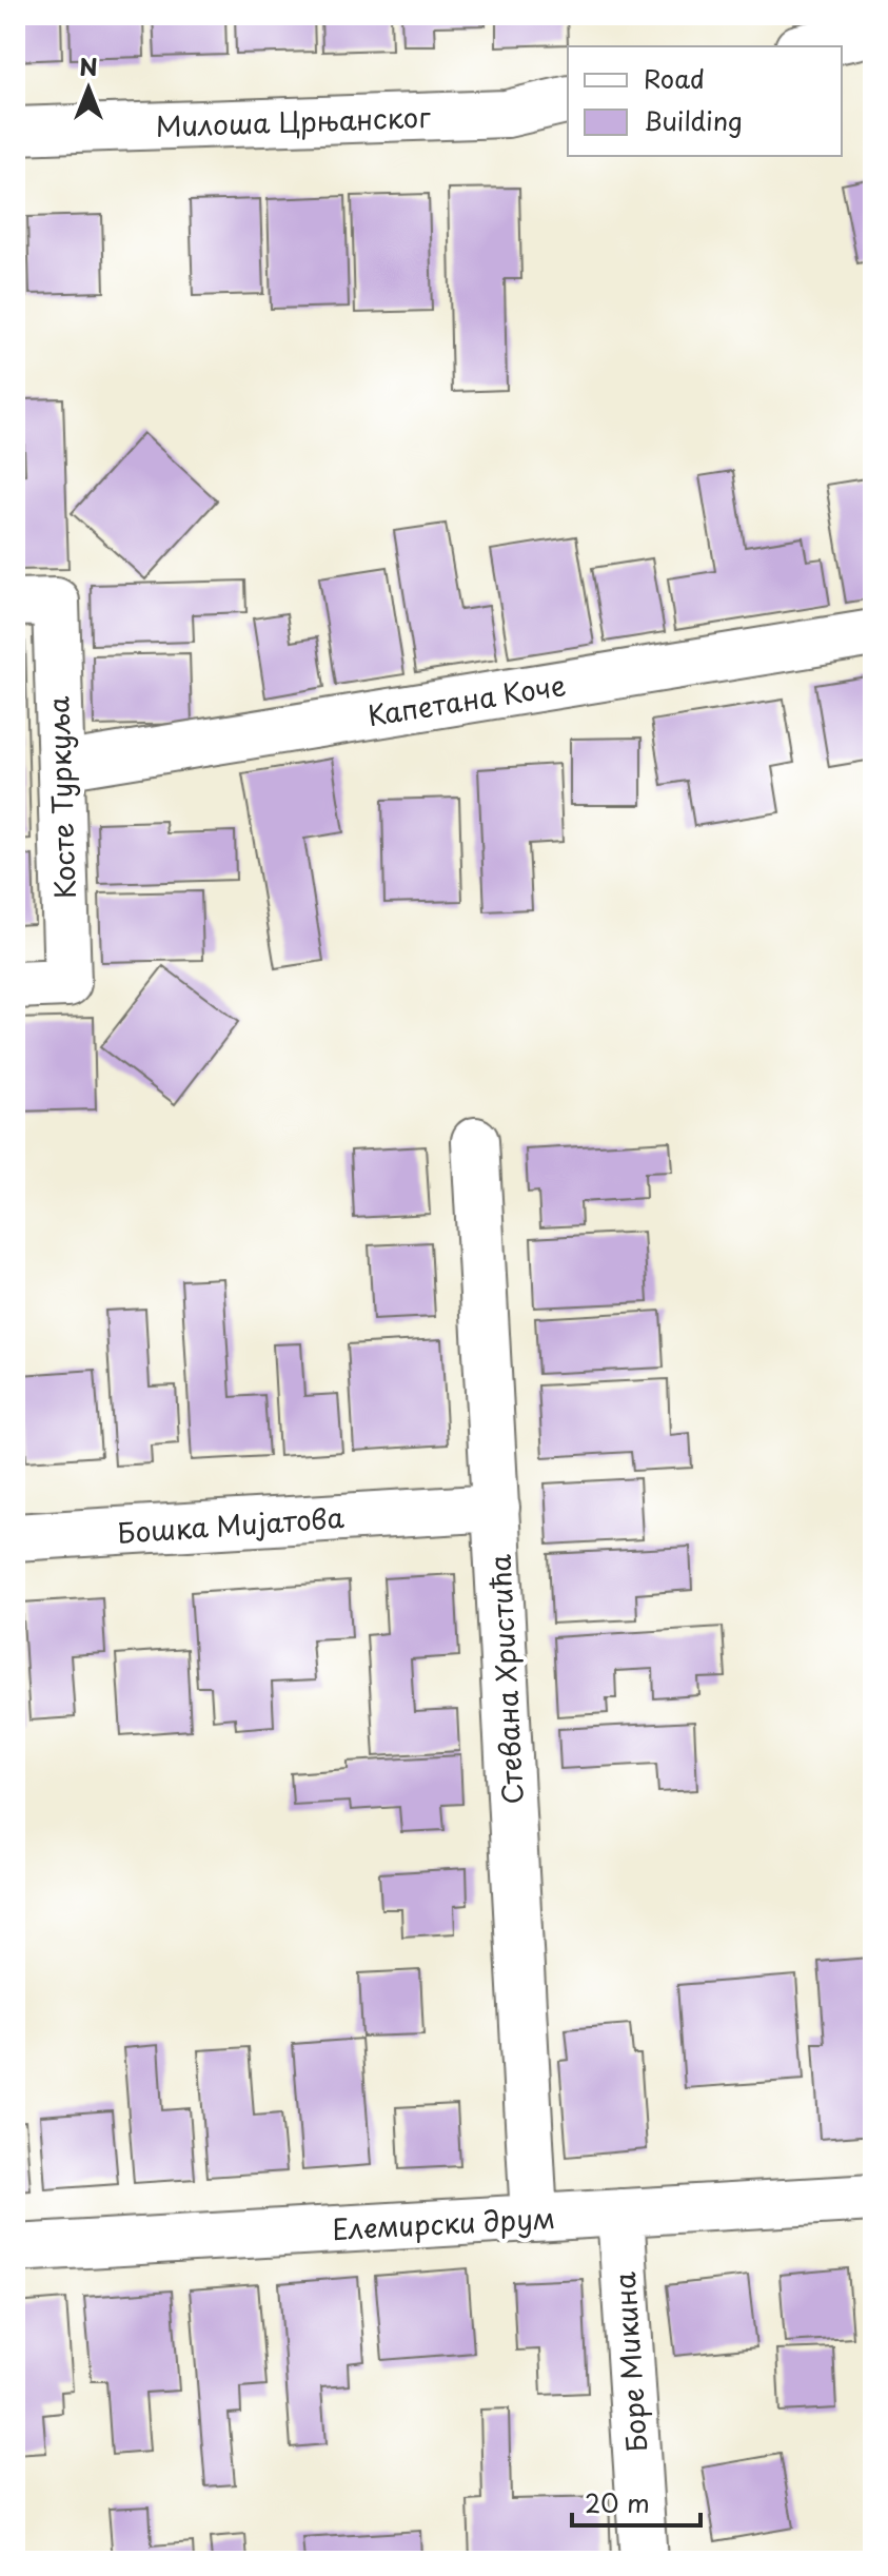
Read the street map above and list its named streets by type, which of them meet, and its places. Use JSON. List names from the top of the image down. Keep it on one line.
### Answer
{"streets":{"street":["Милоша Црњанског","Капетана Коче","Косте Туркуља","Бошка Мијатова","Стевана Христића","Елемирски друм","Боре Микина"]},"crossings":[["Капетана Коче","Косте Туркуља"],["Бошка Мијатова","Стевана Христића"],["Стевана Христића","Елемирски друм"],["Елемирски друм","Боре Микина"]],"legend":["Road","Building"],"scale_bar":"20 m","north":"top"}
